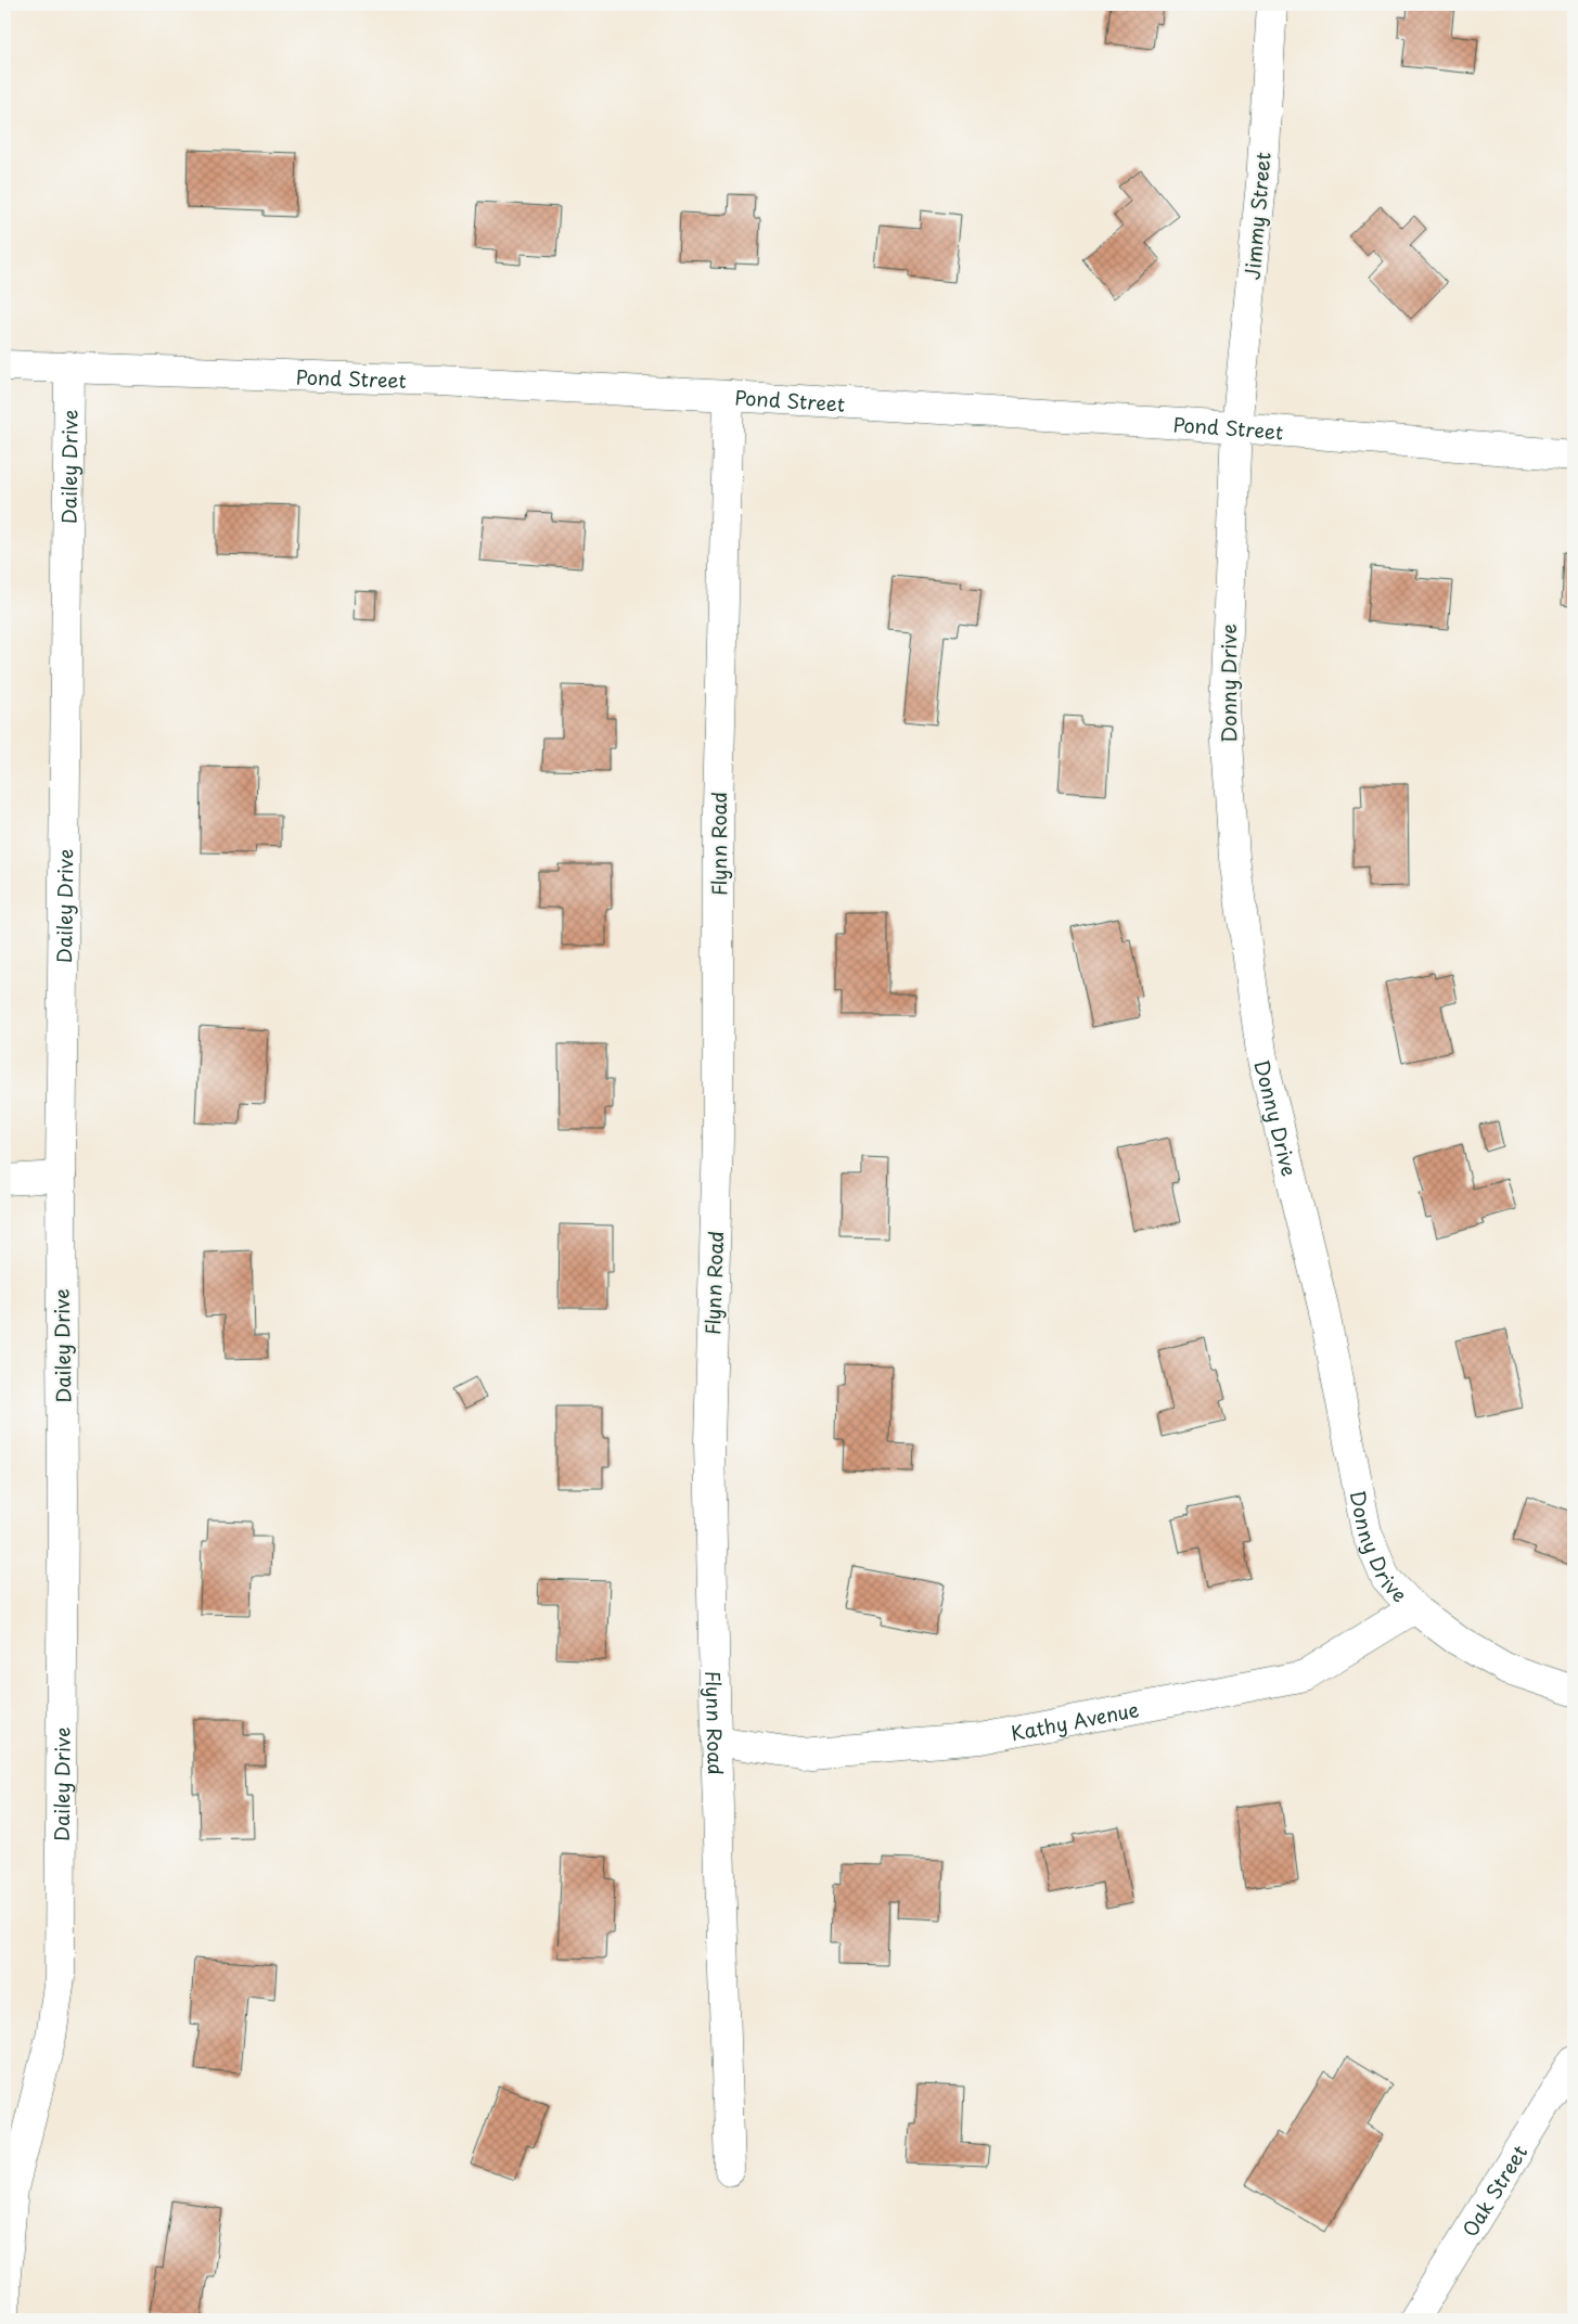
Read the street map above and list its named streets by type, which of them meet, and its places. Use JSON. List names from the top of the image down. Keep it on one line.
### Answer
{"streets":{"street":["Jimmy Street","Pond Street","Dailey Drive","Donny Drive","Flynn Road","Kathy Avenue","Oak Street"]},"crossings":[["Jimmy Street","Pond Street"],["Jimmy Street","Donny Drive"],["Pond Street","Dailey Drive"],["Pond Street","Donny Drive"],["Pond Street","Flynn Road"],["Donny Drive","Kathy Avenue"],["Flynn Road","Kathy Avenue"]]}
